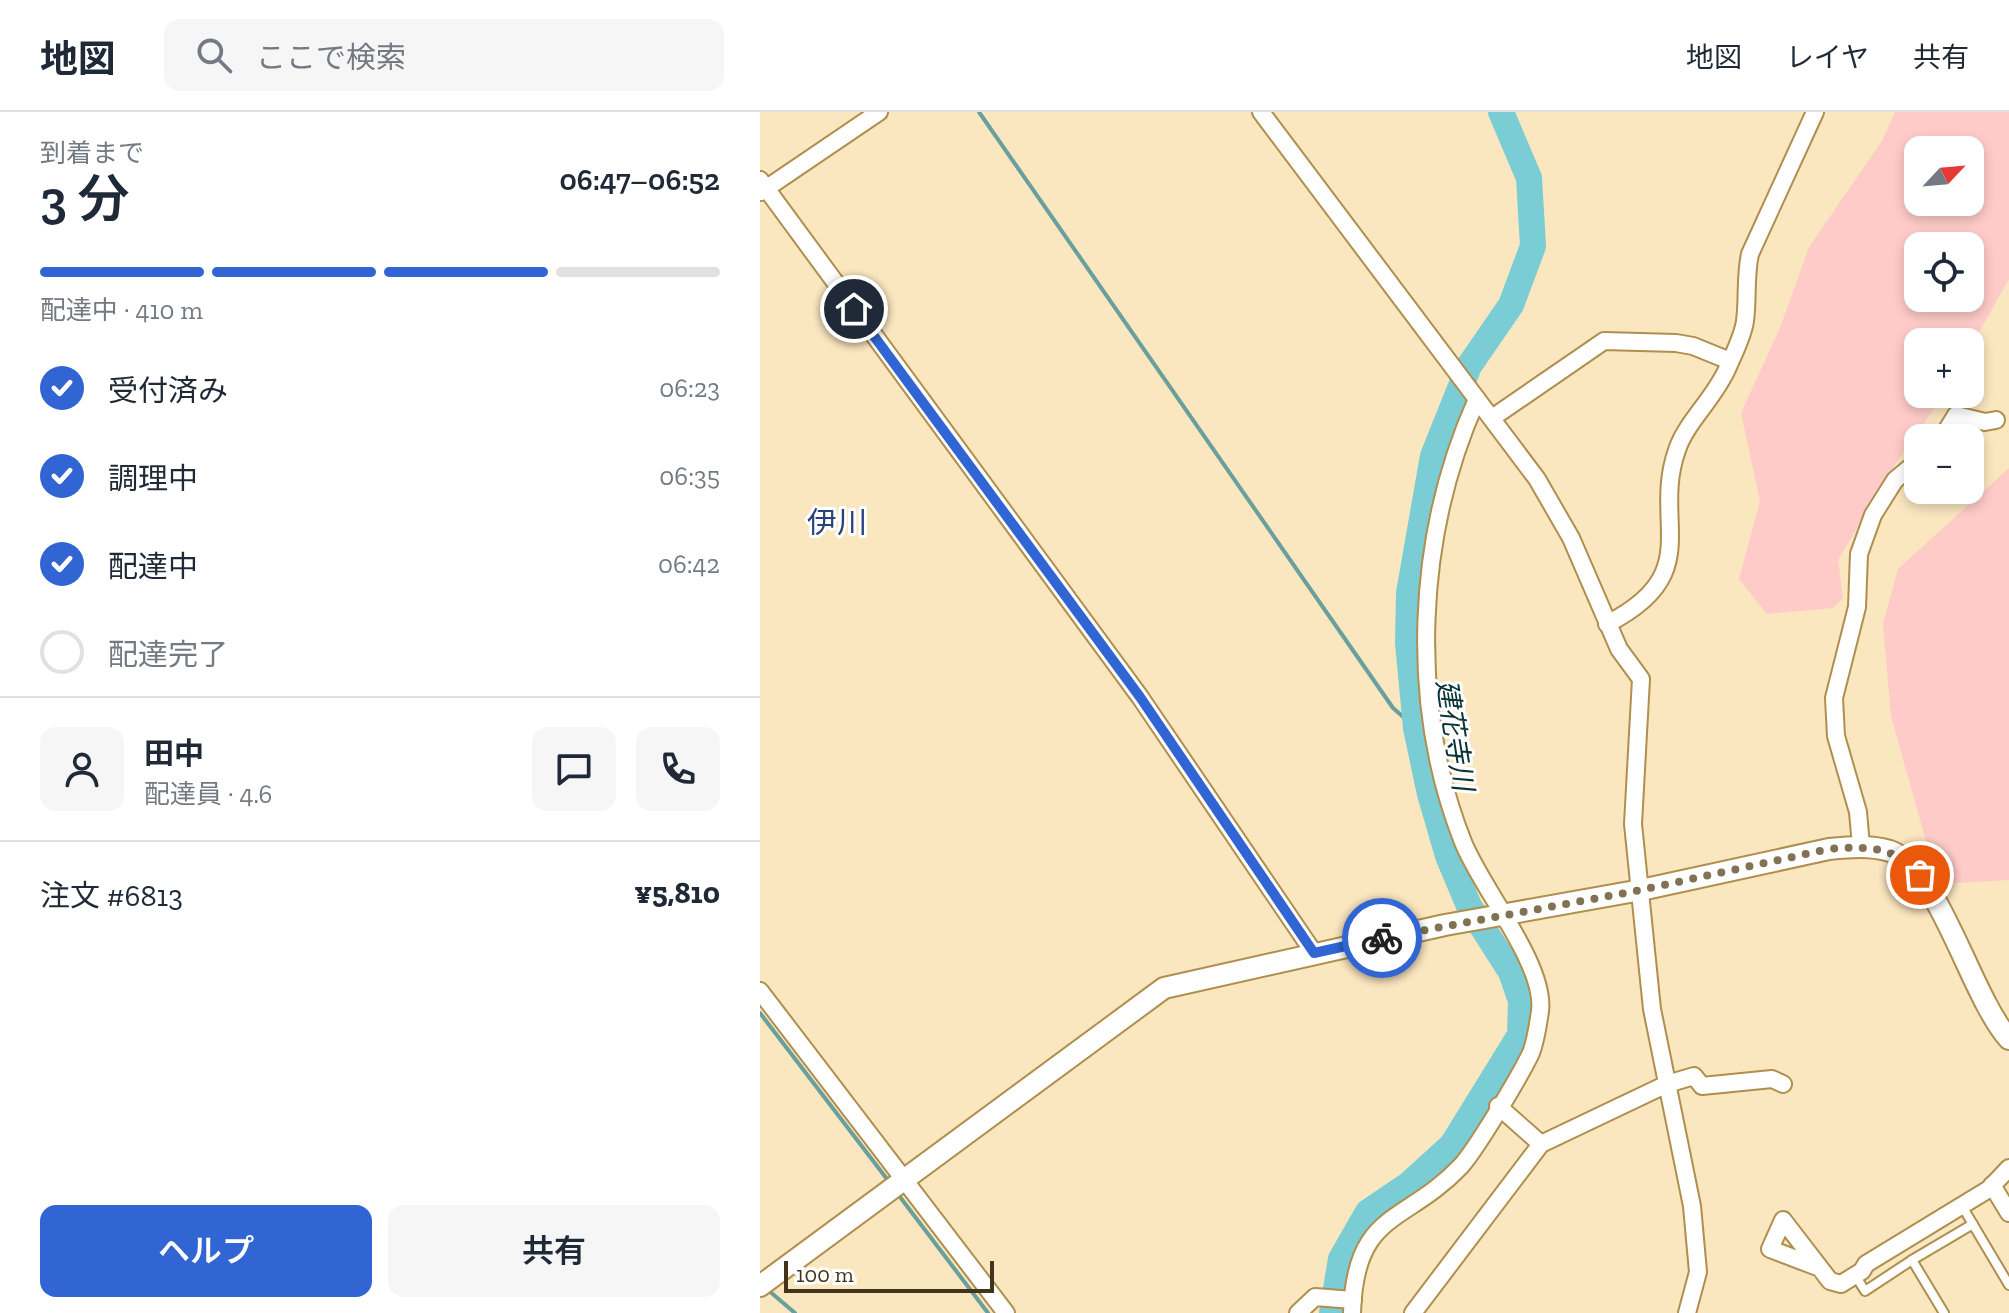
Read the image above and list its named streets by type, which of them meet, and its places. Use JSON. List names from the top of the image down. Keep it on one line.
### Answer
{"districts":["伊川"],"water":["建花寺川"],"scale_bar":"100 m","north":"top right","page":{"header":"地図","search":"ここで検索","nav":["地図","レイヤ","共有"],"heading":["3 分","到着まで","06:47–06:52"],"panel":["田中","配達員 · 4.6","注文 #6813","¥5,810"],"map_buttons":["+","−"],"bar":"配達中 · 410 m","list":[["受付済み","06:23"],["調理中","06:35"],["配達中","06:42"],"配達完了"],"buttons":["ヘルプ","共有"],"scale":"100 m"}}
